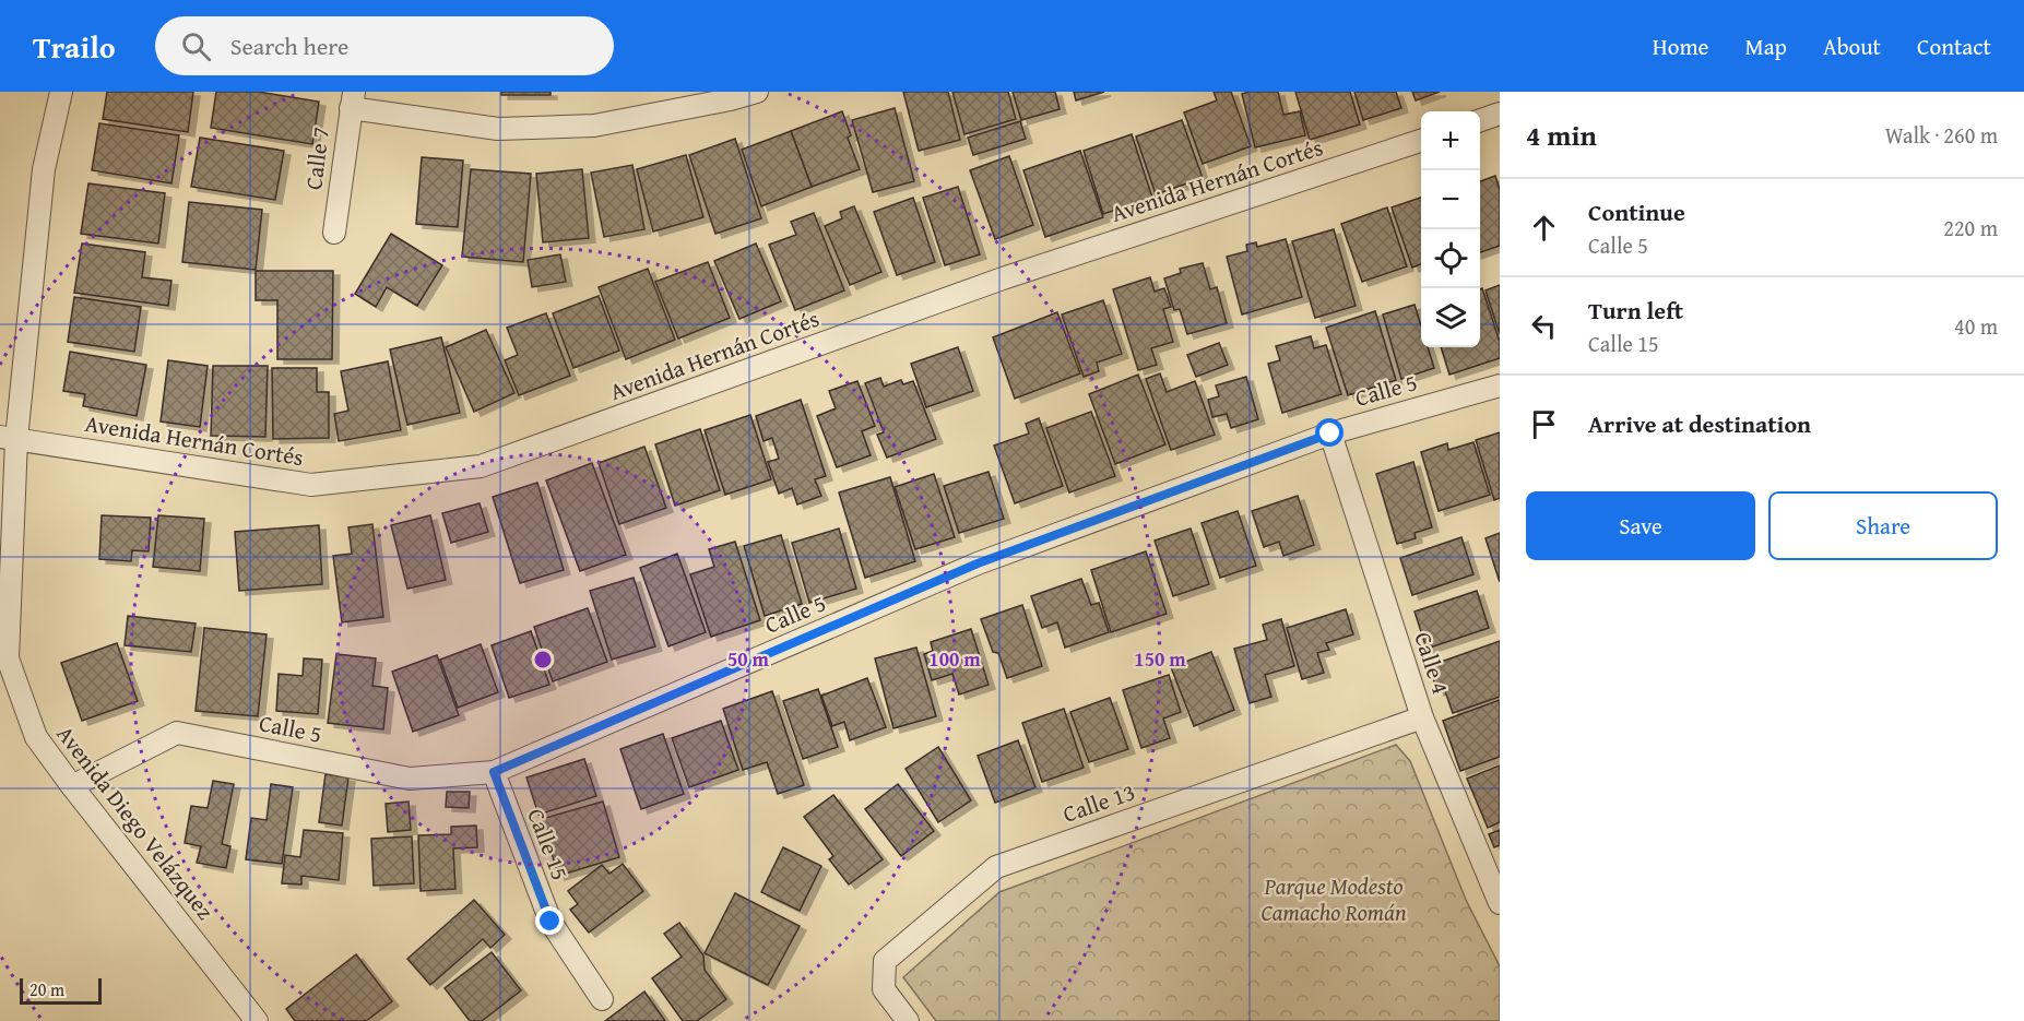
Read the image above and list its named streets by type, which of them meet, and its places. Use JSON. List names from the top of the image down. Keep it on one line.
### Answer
{"streets":{"street":["Calle 7","Avenida Hernán Cortés","Calle 5","Calle 4","Calle 13","Avenida Diego Velázquez","Calle 15"]},"crossings":[["Avenida Hernán Cortés","Avenida Diego Velázquez"],["Calle 5","Calle 4"],["Calle 5","Avenida Diego Velázquez"],["Calle 5","Calle 15"],["Calle 4","Calle 13"]],"parks":["Parque Modesto Camacho Román"],"scale_bar":"20 m","page":{"header":"Trailo","search":"Search here","nav":["Home","Map","About","Contact"],"heading":["4 min","Walk · 260 m"],"map_buttons":["+","−"],"list":[["Continue","Calle 5","220 m"],["Turn left","Calle 15","40 m"],"Arrive at destination"],"buttons":["Save","Share"],"scale":"20 m"},"rings":["50 m","100 m","150 m"]}
